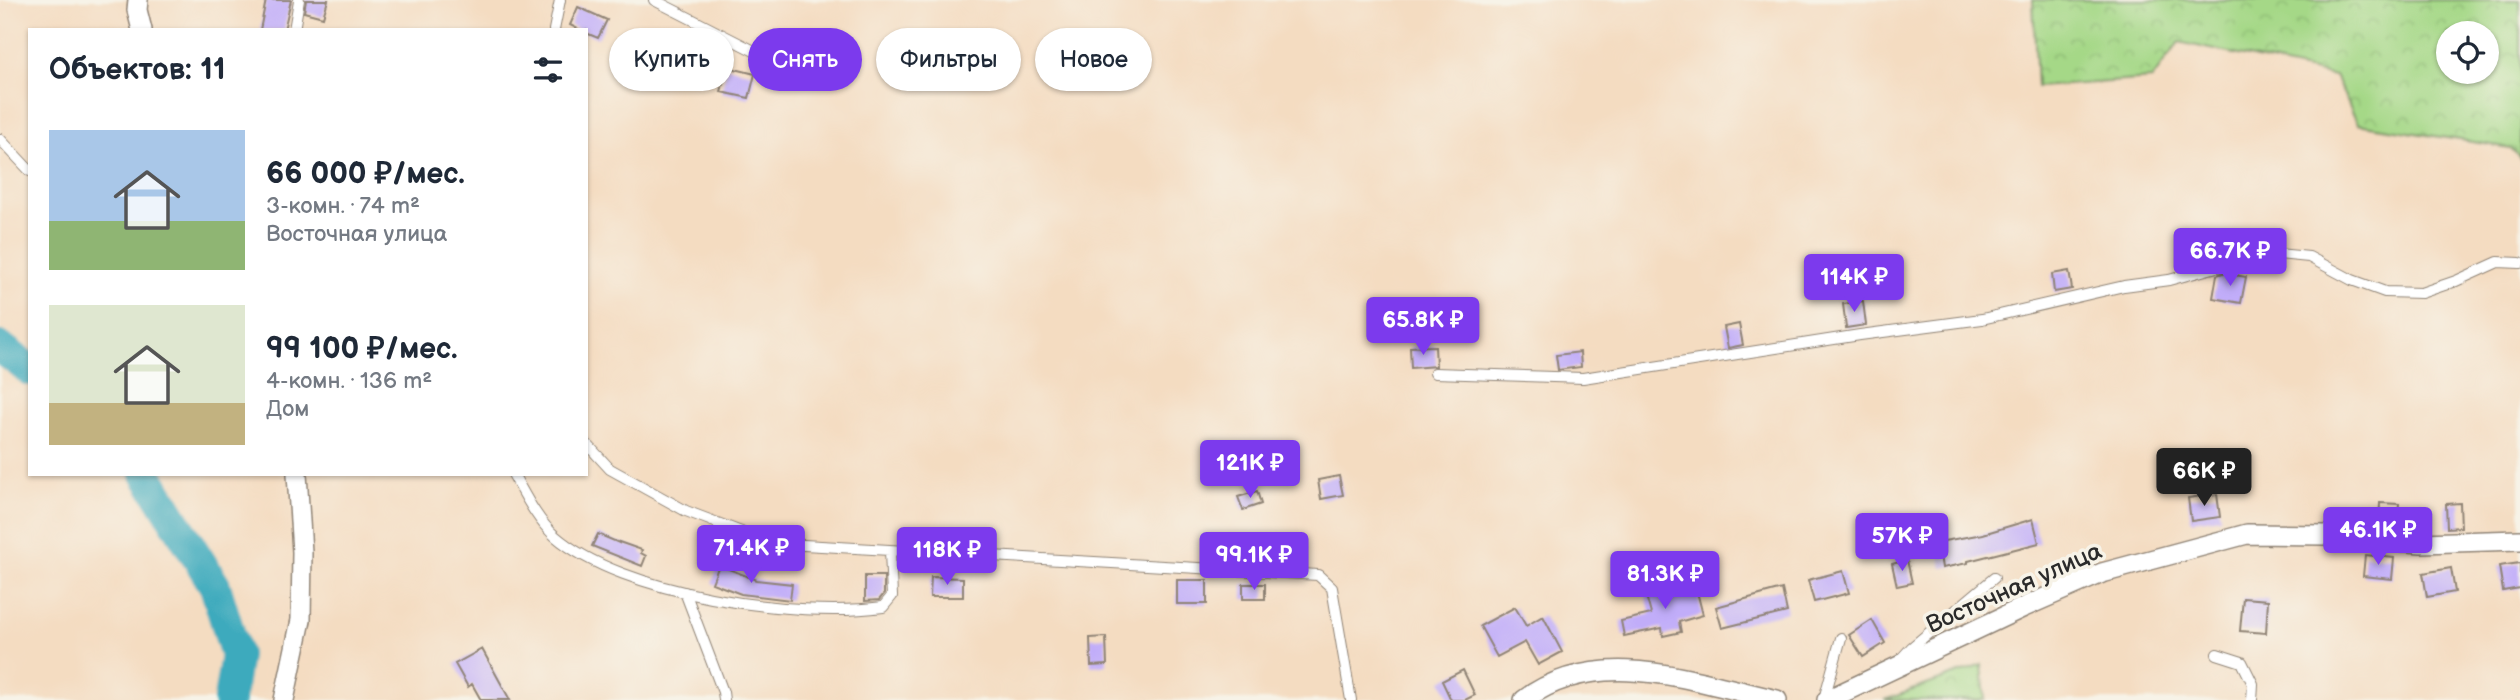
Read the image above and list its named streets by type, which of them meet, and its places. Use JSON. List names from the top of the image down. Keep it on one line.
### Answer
{"streets":{"street":["Восточная улица"]},"page":{"chip":["Купить","Снять","Фильтры","Новое"],"heading":"Объектов: 11","list":[{"name":"66 000 ₽/мес.","note":"3-комн. · 74 m² · Восточная улица"},{"name":"99 100 ₽/мес.","note":"4-комн. · 136 m² · Дом"}],"price":["66.7K ₽","114K ₽","65.8K ₽","121K ₽","66K ₽","46.1K ₽","57K ₽","71.4K ₽","118K ₽","99.1K ₽","81.3K ₽"]}}
